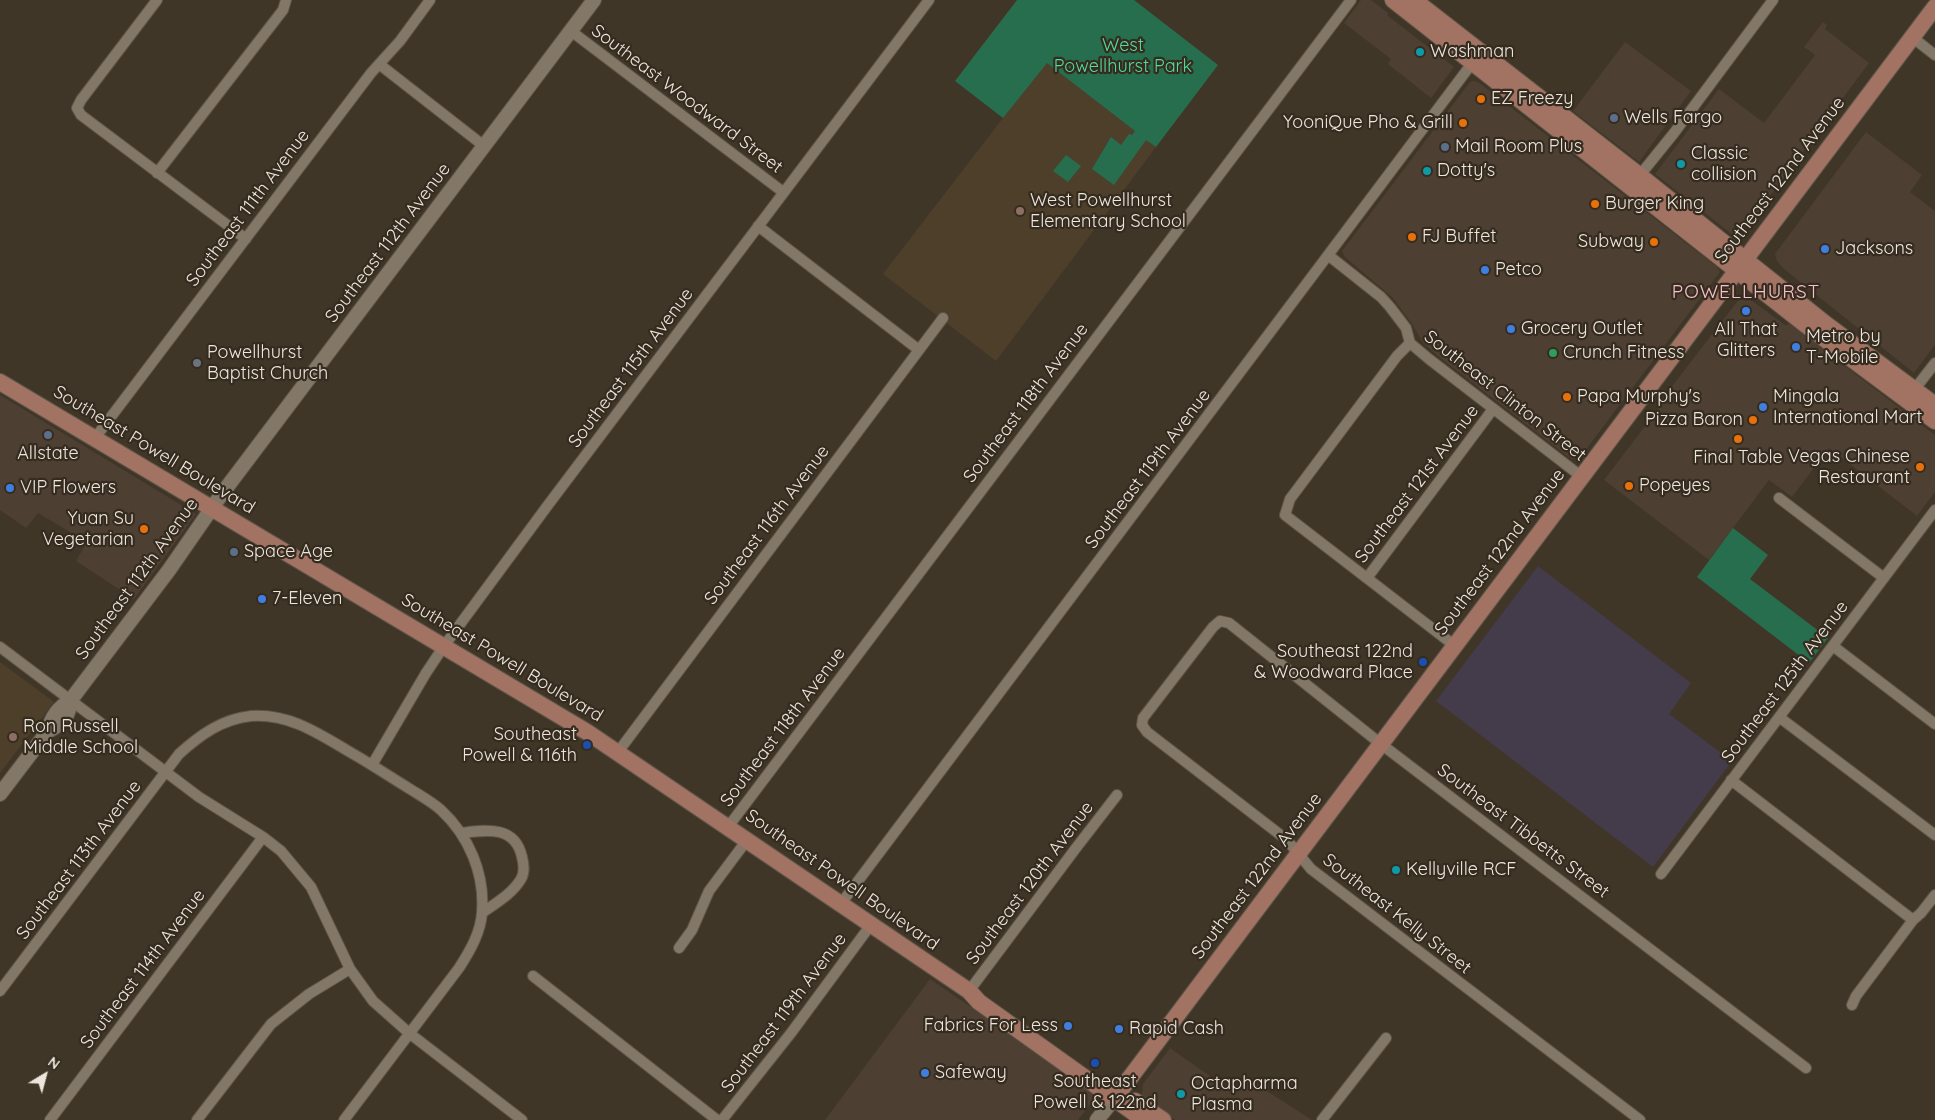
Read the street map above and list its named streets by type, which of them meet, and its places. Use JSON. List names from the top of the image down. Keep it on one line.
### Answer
{"streets":{"main road":["Southeast 122nd Avenue","Southeast 112th Avenue","Southeast Powell Boulevard"],"street":["Southeast Woodward Street","Southeast 111th Avenue","Southeast 115th Avenue","Southeast Clinton Street","Southeast 118th Avenue","Southeast 119th Avenue","Southeast 121st Avenue","Southeast 116th Avenue","Southeast 125th Avenue","Southeast Tibbetts Street","Southeast 113th Avenue","Southeast 120th Avenue","Southeast Kelly Street","Southeast 114th Avenue"]},"crossings":[["Southeast Woodward Street","Southeast 112th Avenue"],["Southeast Woodward Street","Southeast 115th Avenue"],["Southeast 122nd Avenue","Southeast Clinton Street"],["Southeast 122nd Avenue","Southeast Powell Boulevard"],["Southeast 122nd Avenue","Southeast Tibbetts Street"],["Southeast 122nd Avenue","Southeast Kelly Street"],["Southeast 111th Avenue","Southeast Powell Boulevard"],["Southeast 112th Avenue","Southeast Powell Boulevard"],["Southeast 115th Avenue","Southeast Powell Boulevard"],["Southeast 115th Avenue","Southeast 113th Avenue"],["Southeast Clinton Street","Southeast 119th Avenue"],["Southeast Clinton Street","Southeast 121st Avenue"],["Southeast 118th Avenue","Southeast Powell Boulevard"],["Southeast Powell Boulevard","Southeast 119th Avenue"],["Southeast Powell Boulevard","Southeast 116th Avenue"],["Southeast Powell Boulevard","Southeast 120th Avenue"],["Southeast Tibbetts Street","Southeast Kelly Street"]],"districts":["POWELLHURST"],"parks":["West Powellhurst Park"],"places":["Washman","EZ Freezy","Wells Fargo","YooniQue Pho & Grill","Mail Room Plus","Classic collision","Dotty's","Burger King","West Powellhurst Elementary School","FJ Buffet","Subway","Jacksons","Petco","All That Glitters","Grocery Outlet","Metro by T-Mobile","Crunch Fitness","Powellhurst Baptist Church","Papa Murphy's","Mingala International Mart","Pizza Baron","Allstate","Final Table","Vegas Chinese Restaurant","Popeyes","VIP Flowers","Yuan Su Vegetarian","Space Age","7-Eleven","Southeast 122nd & Woodward Place","Ron Russell Middle School","Southeast Powell & 116th","Kellyville RCF","Fabrics For Less","Rapid Cash","Southeast Powell & 122nd","Safeway","Octapharma Plasma"],"north":"top right"}
